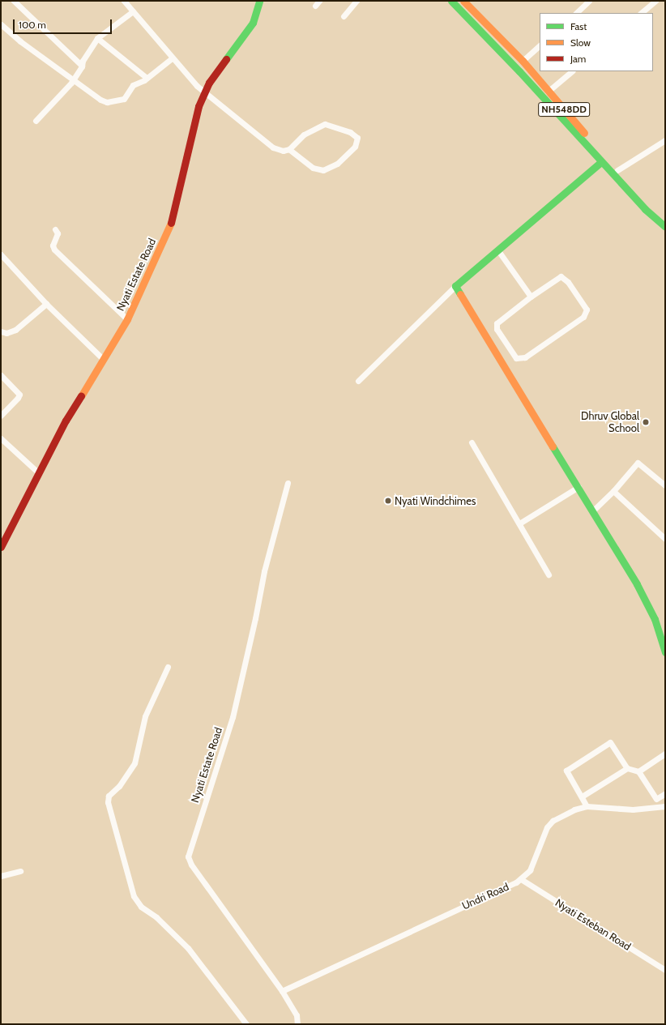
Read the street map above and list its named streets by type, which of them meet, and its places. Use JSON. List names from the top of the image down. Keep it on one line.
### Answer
{"streets":{"main road":["NH548DD","Nyati Estate Road"],"street":["Undri Road","Nyati Esteban Road"]},"crossings":[["Nyati Estate Road","Undri Road"],["Undri Road","Nyati Esteban Road"]],"places":["Dhruv Global School","Nyati Windchimes"],"legend":["Fast","Slow","Jam"],"scale_bar":"100 m"}
